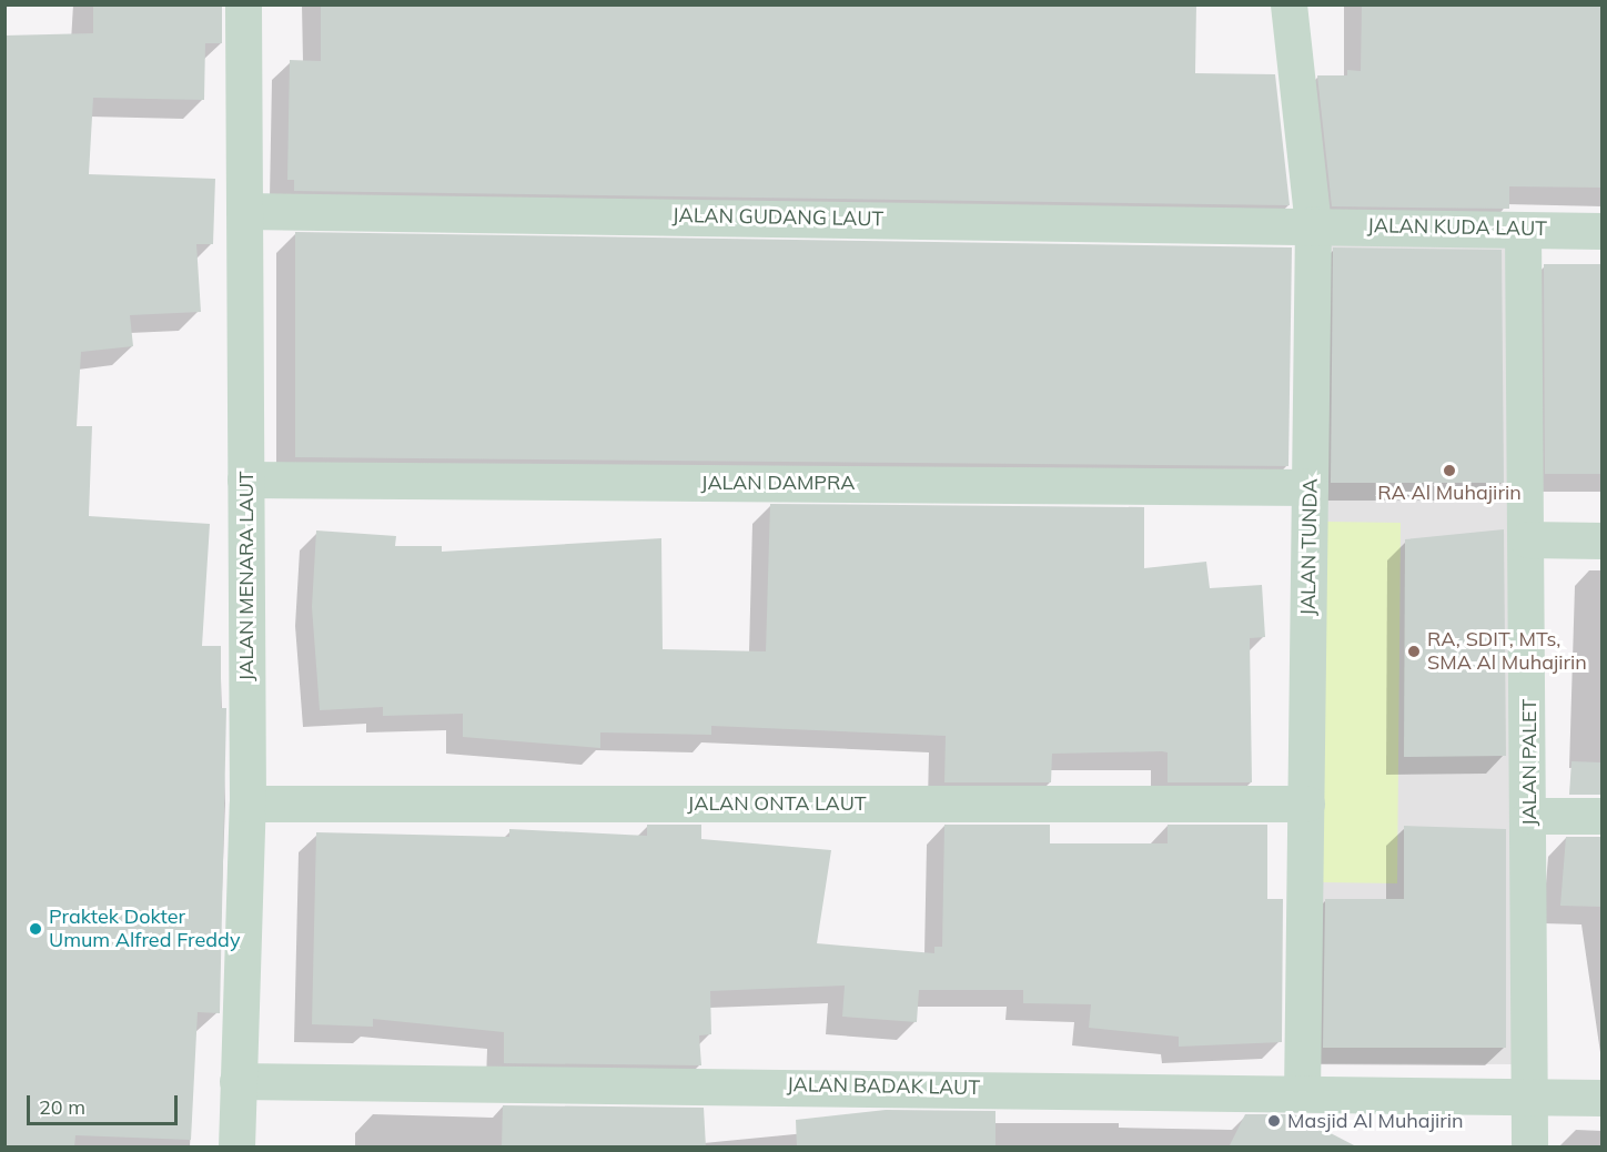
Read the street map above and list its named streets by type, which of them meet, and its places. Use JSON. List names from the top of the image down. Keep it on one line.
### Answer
{"streets":{"street":["JALAN GUDANG LAUT","JALAN KUDA LAUT","JALAN DAMPRA","JALAN TUNDA","JALAN MENARA LAUT","JALAN PALET","JALAN ONTA LAUT","JALAN BADAK LAUT"]},"crossings":[["JALAN GUDANG LAUT","JALAN KUDA LAUT"],["JALAN GUDANG LAUT","JALAN TUNDA"],["JALAN GUDANG LAUT","JALAN MENARA LAUT"],["JALAN KUDA LAUT","JALAN TUNDA"],["JALAN KUDA LAUT","JALAN PALET"],["JALAN DAMPRA","JALAN TUNDA"],["JALAN DAMPRA","JALAN MENARA LAUT"],["JALAN TUNDA","JALAN ONTA LAUT"],["JALAN TUNDA","JALAN BADAK LAUT"],["JALAN MENARA LAUT","JALAN ONTA LAUT"],["JALAN MENARA LAUT","JALAN BADAK LAUT"],["JALAN PALET","JALAN BADAK LAUT"]],"places":["RA Al Muhajirin","RA, SDIT, MTs, SMA Al Muhajirin","Praktek Dokter Umum Alfred Freddy","Masjid Al Muhajirin"],"scale_bar":"20 m"}
